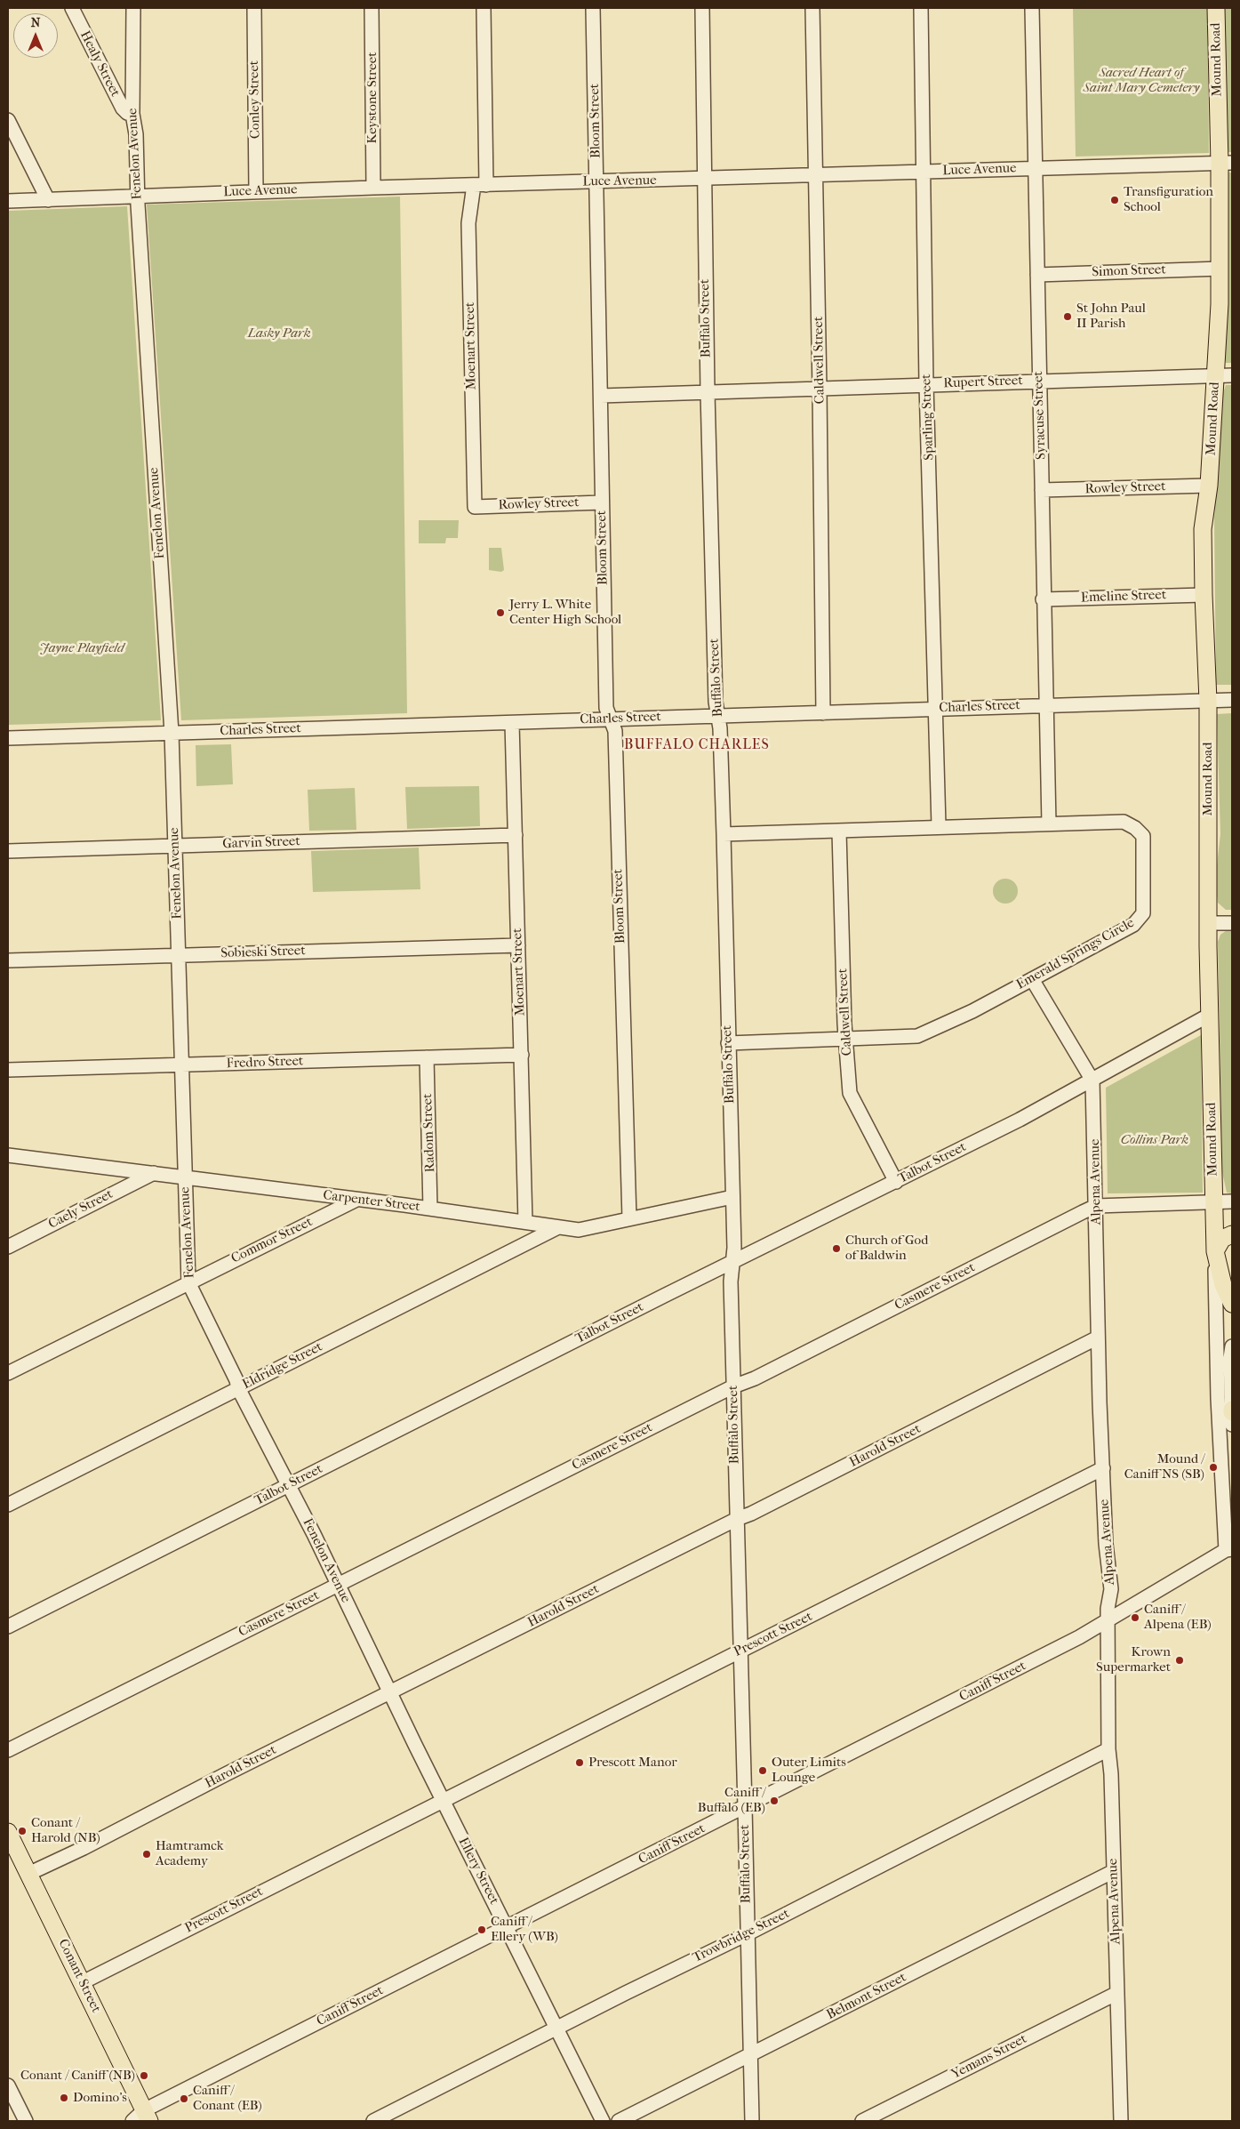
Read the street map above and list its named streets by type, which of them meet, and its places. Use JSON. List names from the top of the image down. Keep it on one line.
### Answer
{"streets":{"main road":["Mound Road","Conant Street"],"street":["Healy Street","Keystone Street","Conley Street","Bloom Street","Fenelon Avenue","Luce Avenue","Simon Street","Buffalo Street","Moenart Street","Caldwell Street","Rupert Street","Syracuse Street","Sparling Street","Rowley Street","Emeline Street","Charles Street","Garvin Street","Sobieski Street","Emerald Springs Circle","Fredro Street","Radom Street","Talbot Street","Alpena Avenue","Carpenter Street","Caely Street","Commor Street","Casmere Street","Eldridge Street","Harold Street","Prescott Street","Caniff Street","Ellery Street","Trowbridge Street","Belmont Street","Yemans Street"]},"crossings":[["Mound Road","Luce Avenue"],["Mound Road","Simon Street"],["Mound Road","Rupert Street"],["Mound Road","Rowley Street"],["Mound Road","Emeline Street"],["Mound Road","Charles Street"],["Mound Road","Talbot Street"],["Mound Road","Casmere Street"],["Mound Road","Caniff Street"],["Healy Street","Fenelon Avenue"],["Keystone Street","Luce Avenue"],["Conley Street","Luce Avenue"],["Bloom Street","Luce Avenue"],["Bloom Street","Rupert Street"],["Bloom Street","Rowley Street"],["Bloom Street","Charles Street"],["Bloom Street","Carpenter Street"],["Fenelon Avenue","Luce Avenue"],["Fenelon Avenue","Charles Street"],["Fenelon Avenue","Garvin Street"],["Fenelon Avenue","Sobieski Street"],["Fenelon Avenue","Fredro Street"],["Fenelon Avenue","Talbot Street"],["Fenelon Avenue","Carpenter Street"],["Fenelon Avenue","Commor Street"],["Fenelon Avenue","Casmere Street"],["Fenelon Avenue","Eldridge Street"],["Fenelon Avenue","Harold Street"],["Fenelon Avenue","Ellery Street"],["Luce Avenue","Buffalo Street"],["Luce Avenue","Moenart Street"],["Luce Avenue","Caldwell Street"],["Luce Avenue","Syracuse Street"],["Luce Avenue","Sparling Street"],["Simon Street","Syracuse Street"],["Buffalo Street","Rupert Street"],["Buffalo Street","Charles Street"],["Buffalo Street","Emerald Springs Circle"],["Buffalo Street","Talbot Street"],["Buffalo Street","Carpenter Street"],["Buffalo Street","Casmere Street"],["Buffalo Street","Harold Street"],["Buffalo Street","Prescott Street"],["Buffalo Street","Caniff Street"],["Buffalo Street","Trowbridge Street"],["Buffalo Street","Belmont Street"],["Moenart Street","Rowley Street"],["Moenart Street","Charles Street"],["Moenart Street","Garvin Street"],["Moenart Street","Sobieski Street"],["Moenart Street","Fredro Street"],["Moenart Street","Carpenter Street"],["Caldwell Street","Rupert Street"],["Caldwell Street","Charles Street"],["Caldwell Street","Emerald Springs Circle"],["Caldwell Street","Talbot Street"],["Rupert Street","Syracuse Street"],["Rupert Street","Sparling Street"],["Syracuse Street","Rowley Street"],["Syracuse Street","Emeline Street"],["Syracuse Street","Charles Street"],["Syracuse Street","Emerald Springs Circle"],["Sparling Street","Charles Street"],["Sparling Street","Emerald Springs Circle"],["Emerald Springs Circle","Alpena Avenue"],["Fredro Street","Radom Street"],["Radom Street","Carpenter Street"],["Talbot Street","Alpena Avenue"],["Alpena Avenue","Casmere Street"],["Alpena Avenue","Harold Street"],["Alpena Avenue","Prescott Street"],["Alpena Avenue","Caniff Street"],["Alpena Avenue","Trowbridge Street"],["Alpena Avenue","Belmont Street"],["Alpena Avenue","Yemans Street"],["Carpenter Street","Caely Street"],["Carpenter Street","Commor Street"],["Carpenter Street","Eldridge Street"],["Harold Street","Ellery Street"],["Harold Street","Conant Street"],["Prescott Street","Ellery Street"],["Prescott Street","Conant Street"],["Caniff Street","Ellery Street"],["Caniff Street","Conant Street"],["Ellery Street","Trowbridge Street"]],"districts":["BUFFALO CHARLES"],"parks":["Sacred Heart of Saint Mary Cemetery","Lasky Park","Jayne Playfield","Collins Park"],"places":["Transfiguration School","St John Paul II Parish","Jerry L. White Center High School","Church of God of Baldwin","Mound / Caniff NS (SB)","Caniff / Alpena (EB)","Krown Supermarket","Prescott Manor","Outer Limits Lounge","Caniff / Buffalo (EB)","Conant / Harold (NB)","Hamtramck Academy","Caniff / Ellery (WB)","Conant / Caniff (NB)","Domino's","Caniff / Conant (EB)"],"north":"top"}
